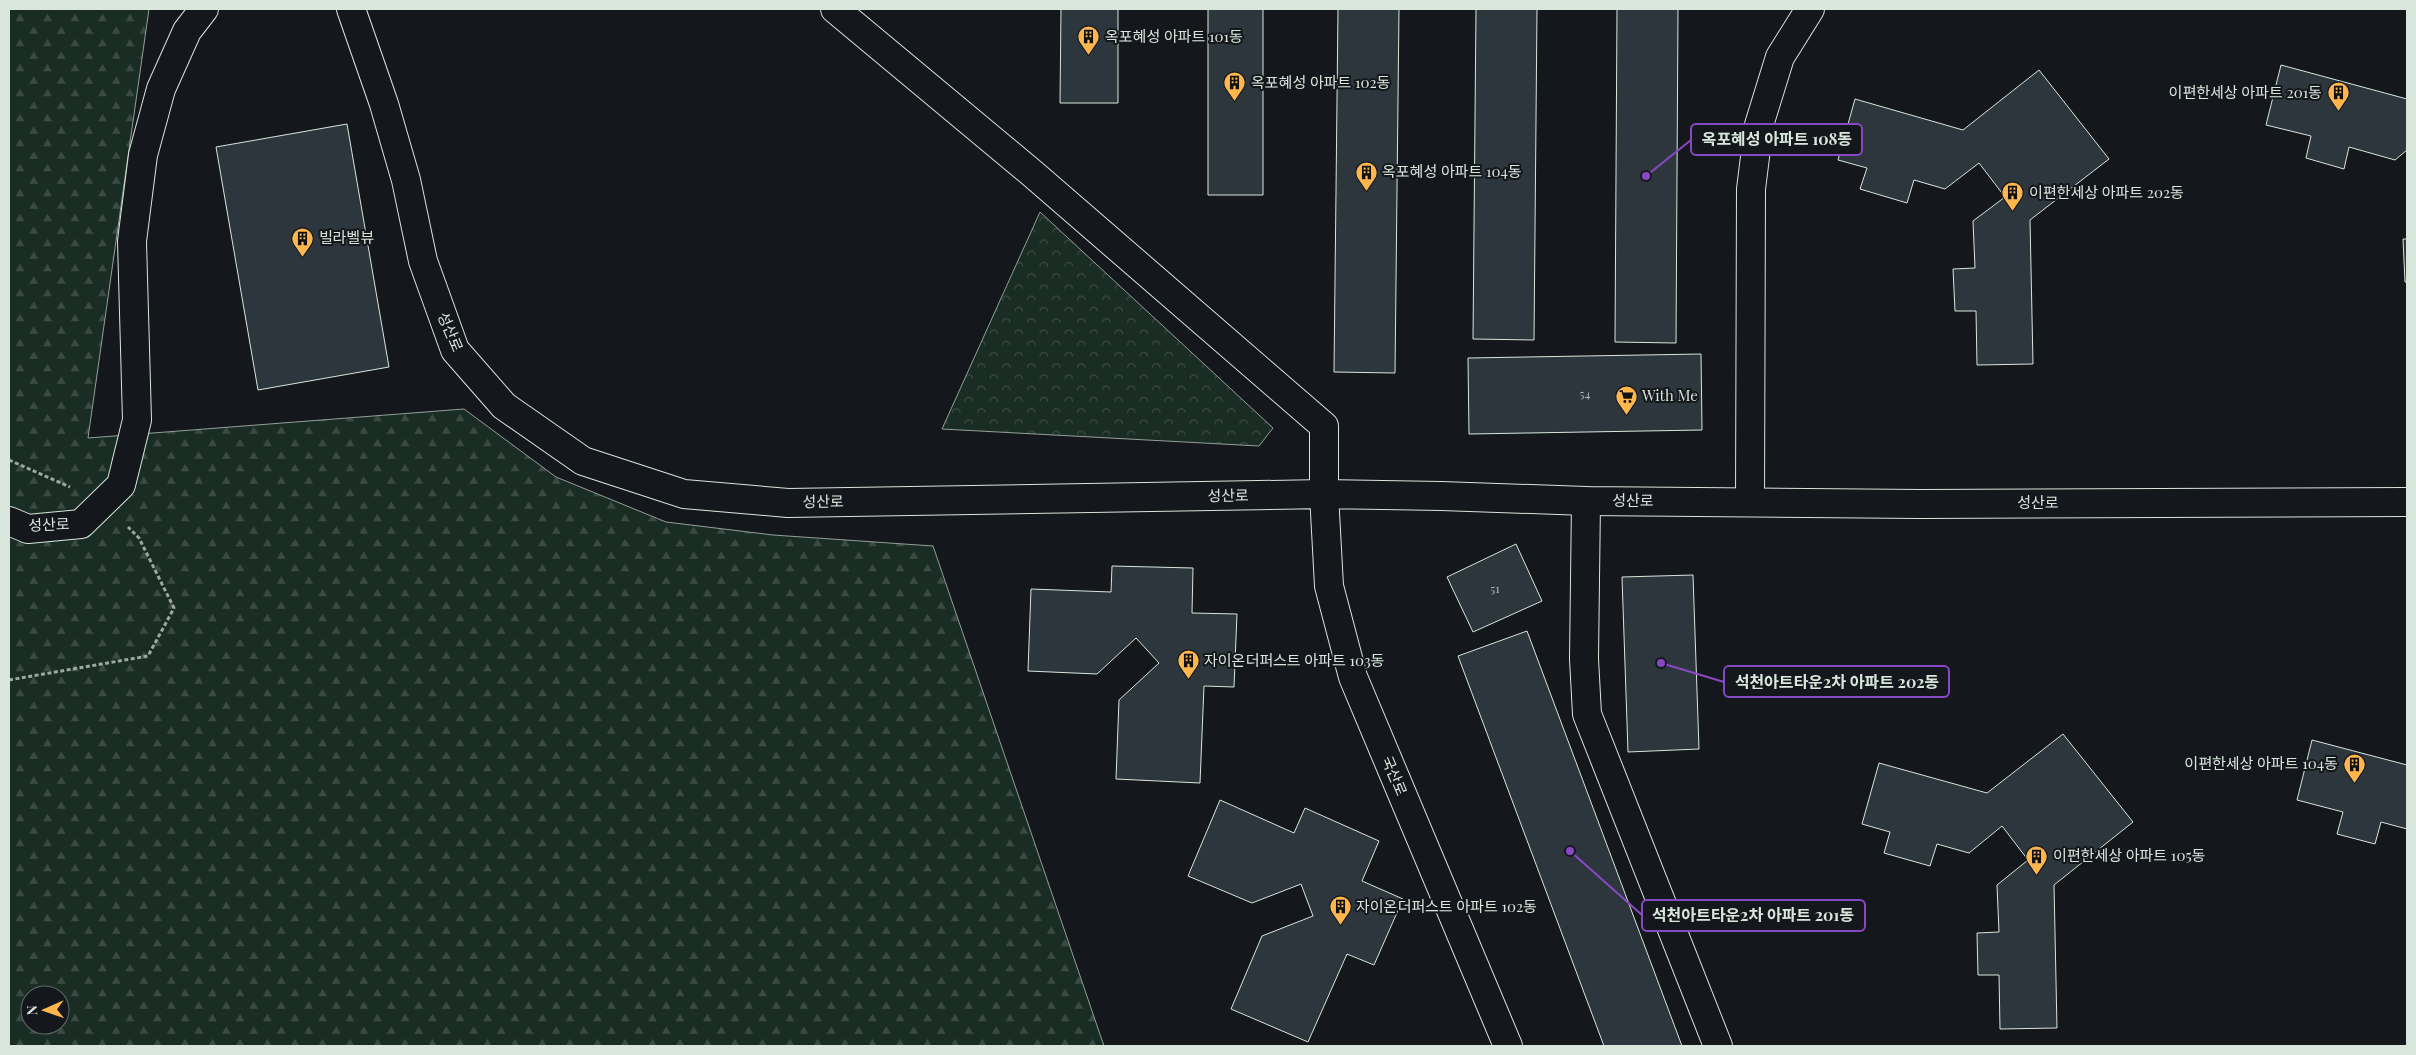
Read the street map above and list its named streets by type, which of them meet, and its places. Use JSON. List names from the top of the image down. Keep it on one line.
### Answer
{"streets":{"street":["성산로","국산로"]},"crossings":[["성산로","국산로"]],"places":{"building":["옥포혜성 아파트 101동","옥포혜성 아파트 102동","이편한세상 아파트 201동","옥포혜성 아파트 104동","이편한세상 아파트 202동","빌라벨뷰","자이온더퍼스트 아파트 103동","이편한세상 아파트 104동","이편한세상 아파트 105동","자이온더퍼스트 아파트 102동"],"other":["옥포혜성 아파트 108동","석천아트타운2차 아파트 202동","석천아트타운2차 아파트 201동"],"supermarket":["With Me"]},"house_numbers":["54","51"],"north":"left"}
